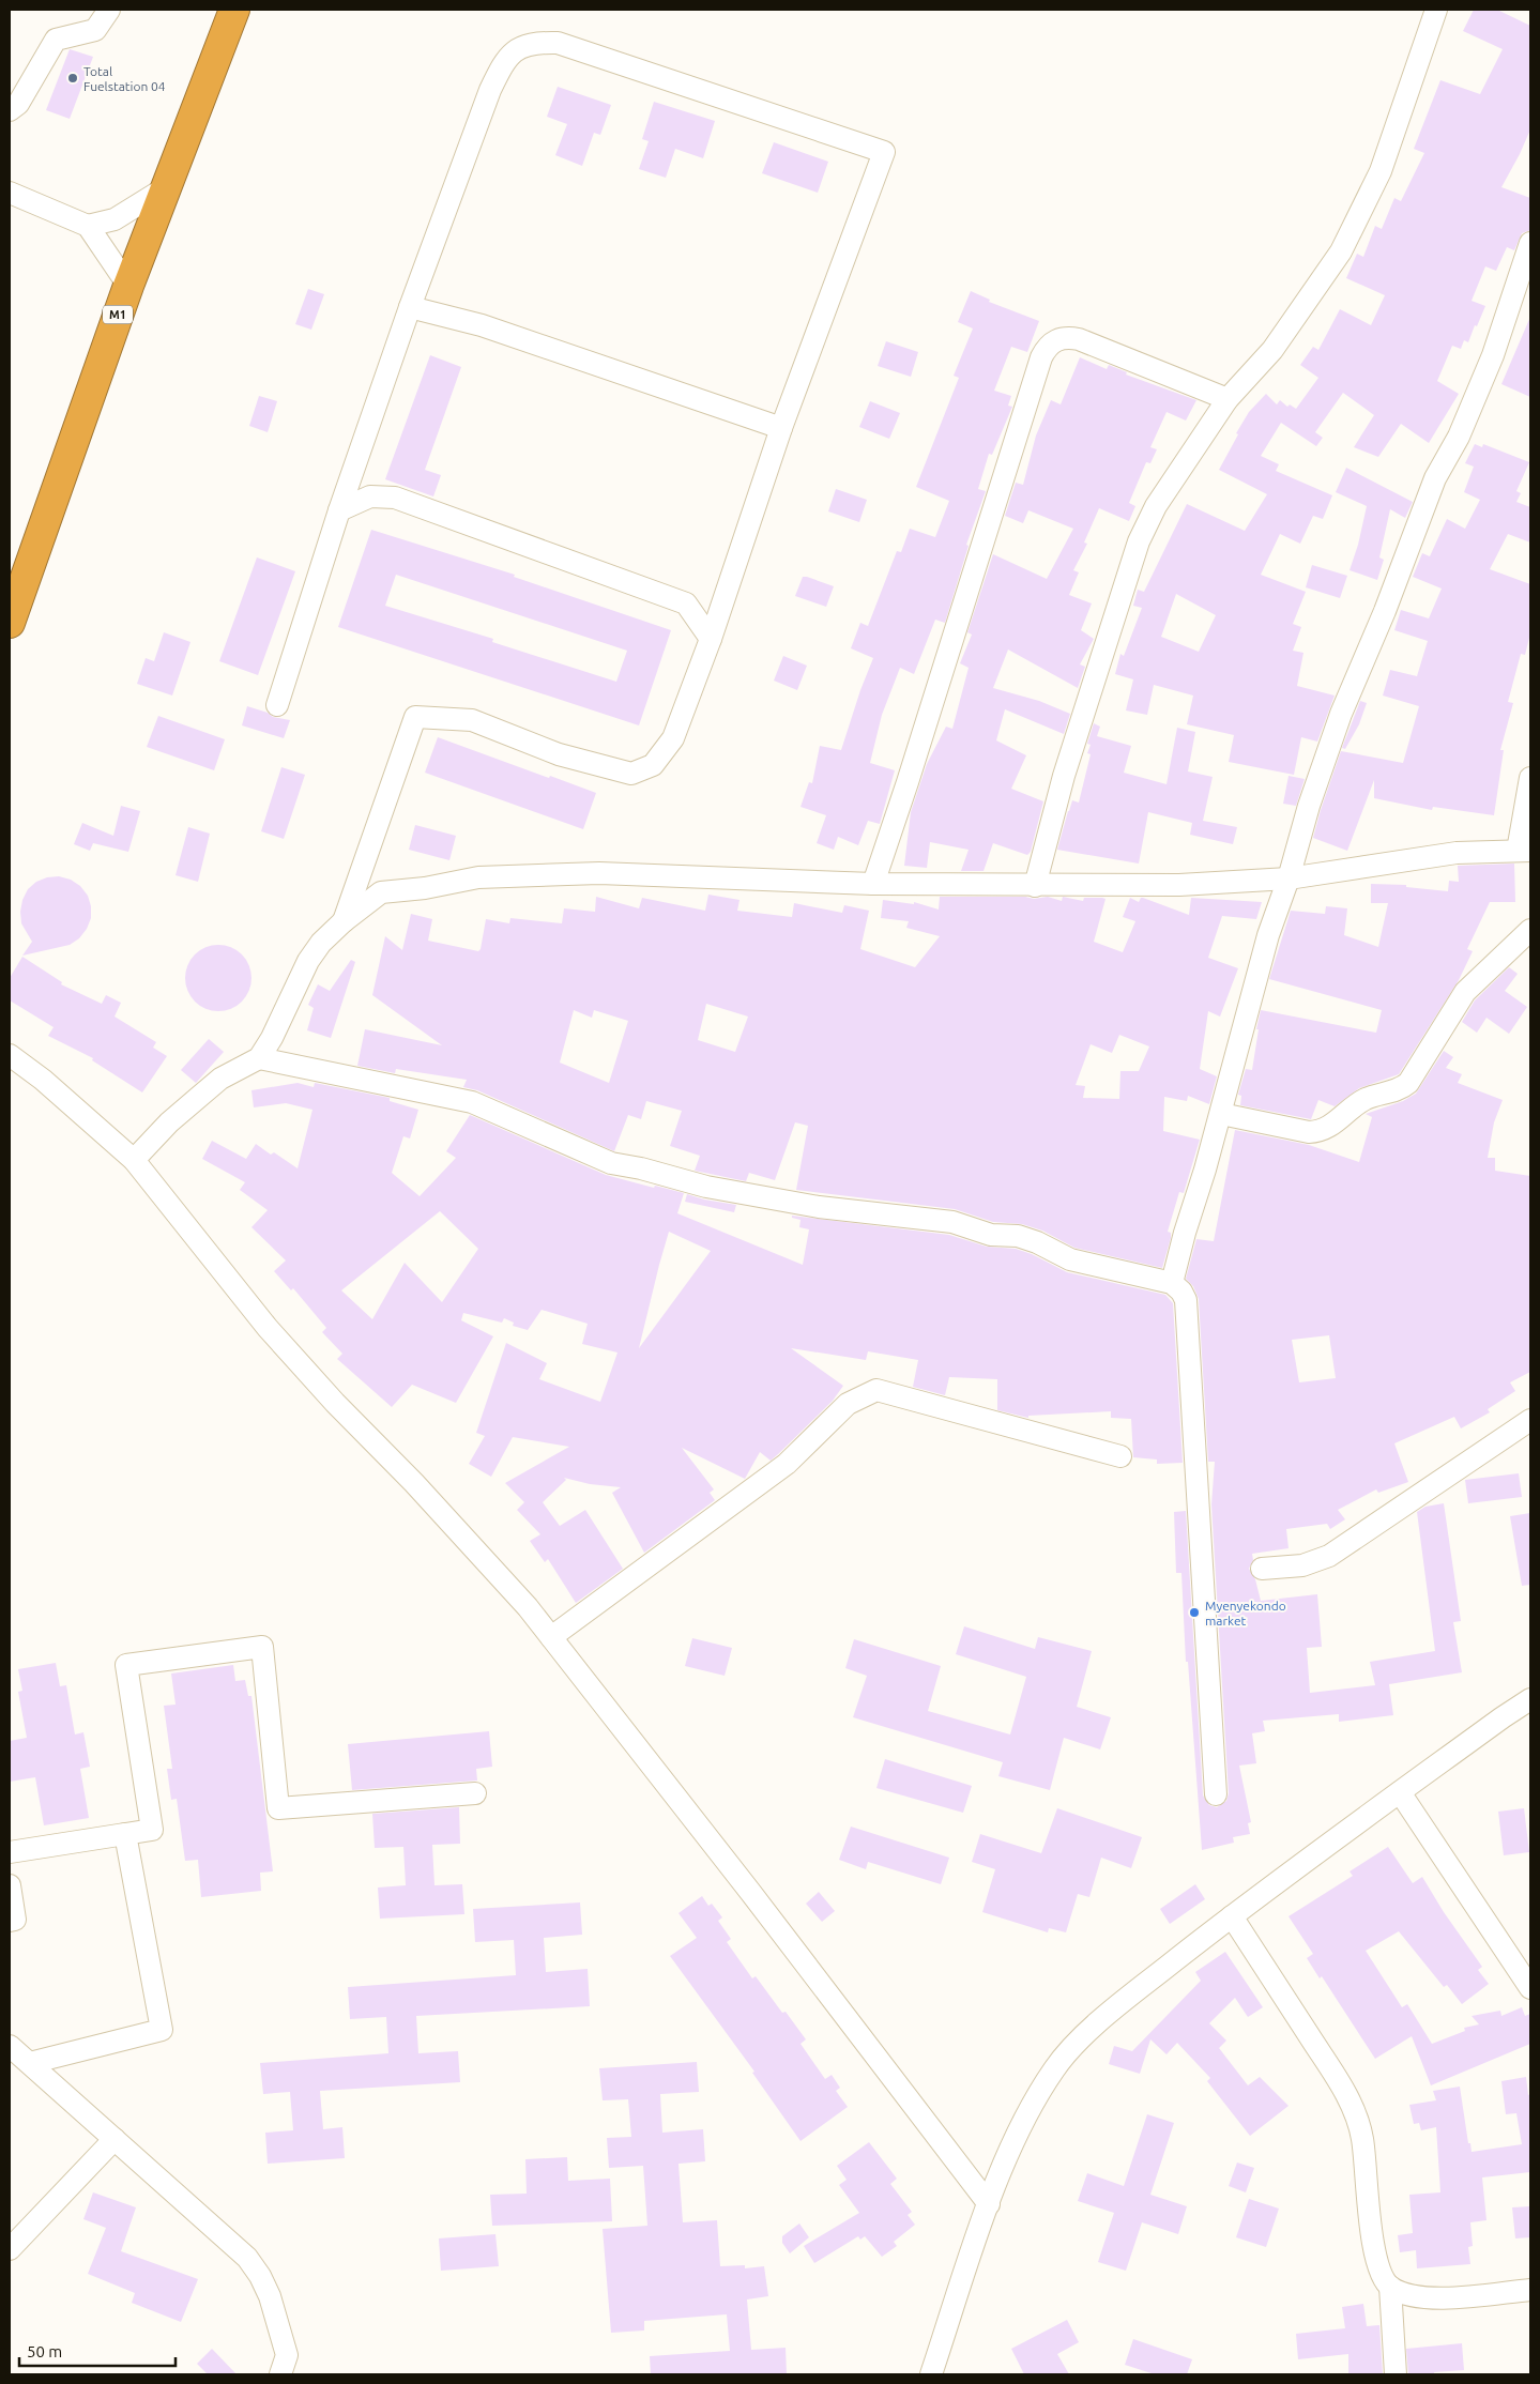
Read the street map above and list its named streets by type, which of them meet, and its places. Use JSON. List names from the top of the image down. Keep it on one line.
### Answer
{"streets":{"highway":["M1"]},"places":["Total Fuelstation 04","Myenyekondo market"],"scale_bar":"50 m"}
